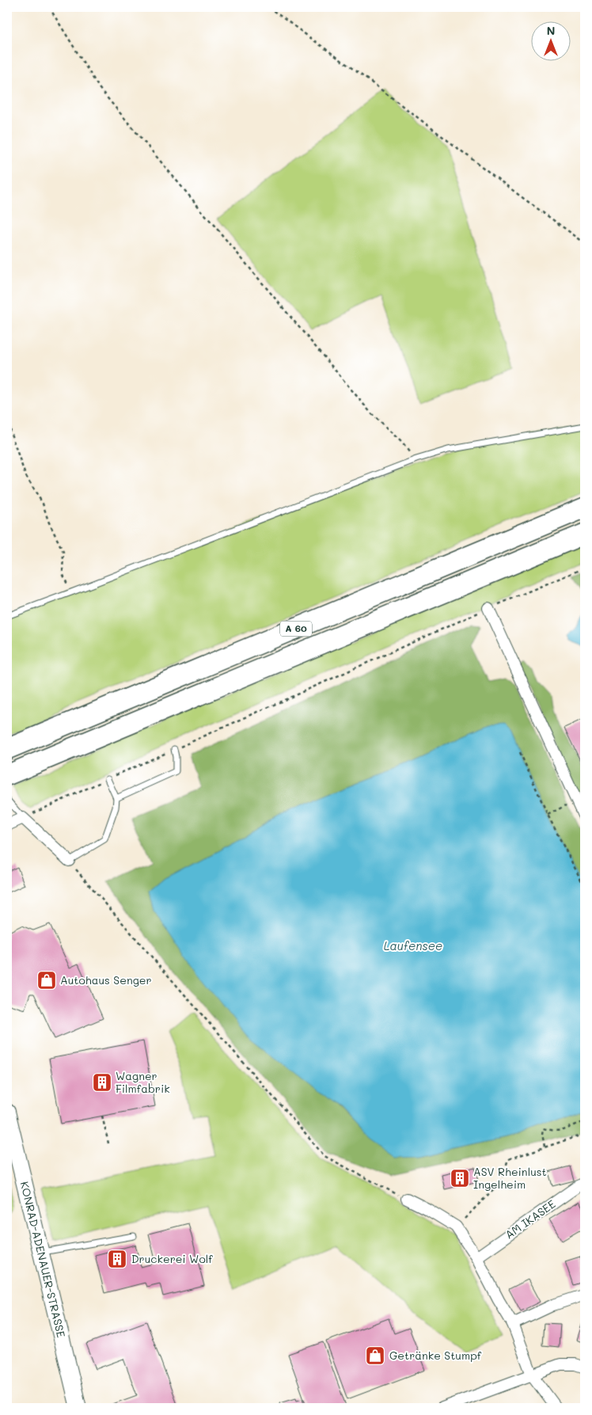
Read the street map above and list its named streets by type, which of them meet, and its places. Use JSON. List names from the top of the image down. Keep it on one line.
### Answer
{"streets":{"highway":["A 60"],"main road":["KONRAD-ADENAUER-STRASSE"],"street":["AM IKASEE"]},"water":["Laufensee"],"places":{"shop":["Autohaus Senger","Getränke Stumpf"],"building":["Wagner Filmfabrik","ASV Rheinlust Ingelheim","Druckerei Wolf"]},"north":"top"}
